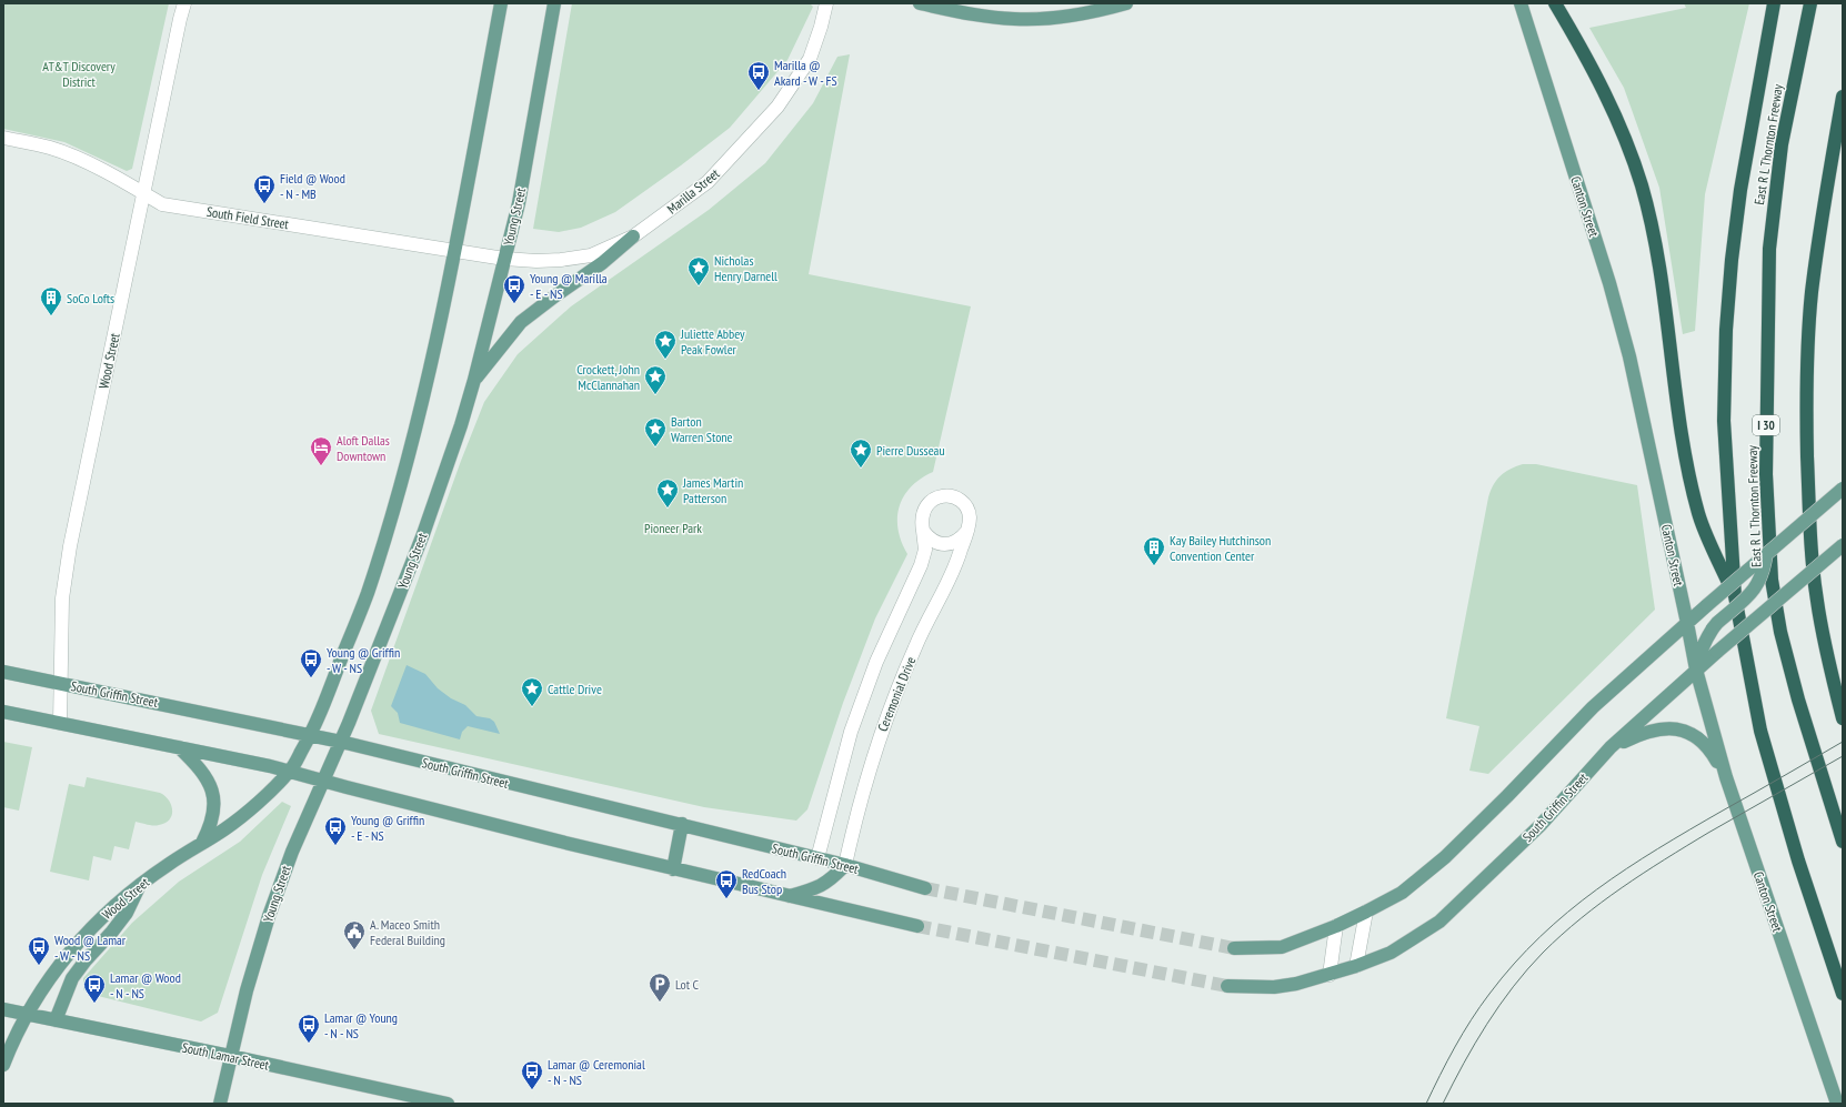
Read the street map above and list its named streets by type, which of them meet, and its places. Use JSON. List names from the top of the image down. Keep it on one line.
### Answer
{"streets":{"highway":["East R L Thornton Freeway","I 30"],"main road":["Canton Street","Young Street","Wood Street","South Griffin Street","South Lamar Street"],"street":["Marilla Street","South Field Street","Ceremonial Drive"]},"crossings":[["Marilla Street","Young Street"],["Marilla Street","South Field Street"],["Canton Street","South Griffin Street"],["Young Street","South Field Street"],["Young Street","South Griffin Street"],["Young Street","South Lamar Street"],["South Field Street","Wood Street"],["Wood Street","South Griffin Street"],["Wood Street","South Lamar Street"],["South Griffin Street","Ceremonial Drive"]],"parks":["AT&T Discovery District","Pioneer Park"],"places":{"bus stop":["Marilla @ Akard - W - FS","Field @ Wood - N - MB","Young @ Marilla - E - NS","Young @ Griffin - W - NS","Young @ Griffin - E - NS","RedCoach Bus Stop","Wood @ Lamar - W - NS","Lamar @ Wood - N - NS","Lamar @ Young - N - NS","Lamar @ Ceremonial - N - NS"],"place":["Nicholas Henry Darnell","Juliette Abbey Peak Fowler","Crockett, John McClannahan","Barton Warren Stone","Pierre Dusseau","James Martin Patterson","Cattle Drive"],"building":["SoCo Lofts","Kay Bailey Hutchinson Convention Center"],"hotel":["Aloft Dallas Downtown"],"public building":["A. Maceo Smith Federal Building"],"parking":["Lot C"]}}
